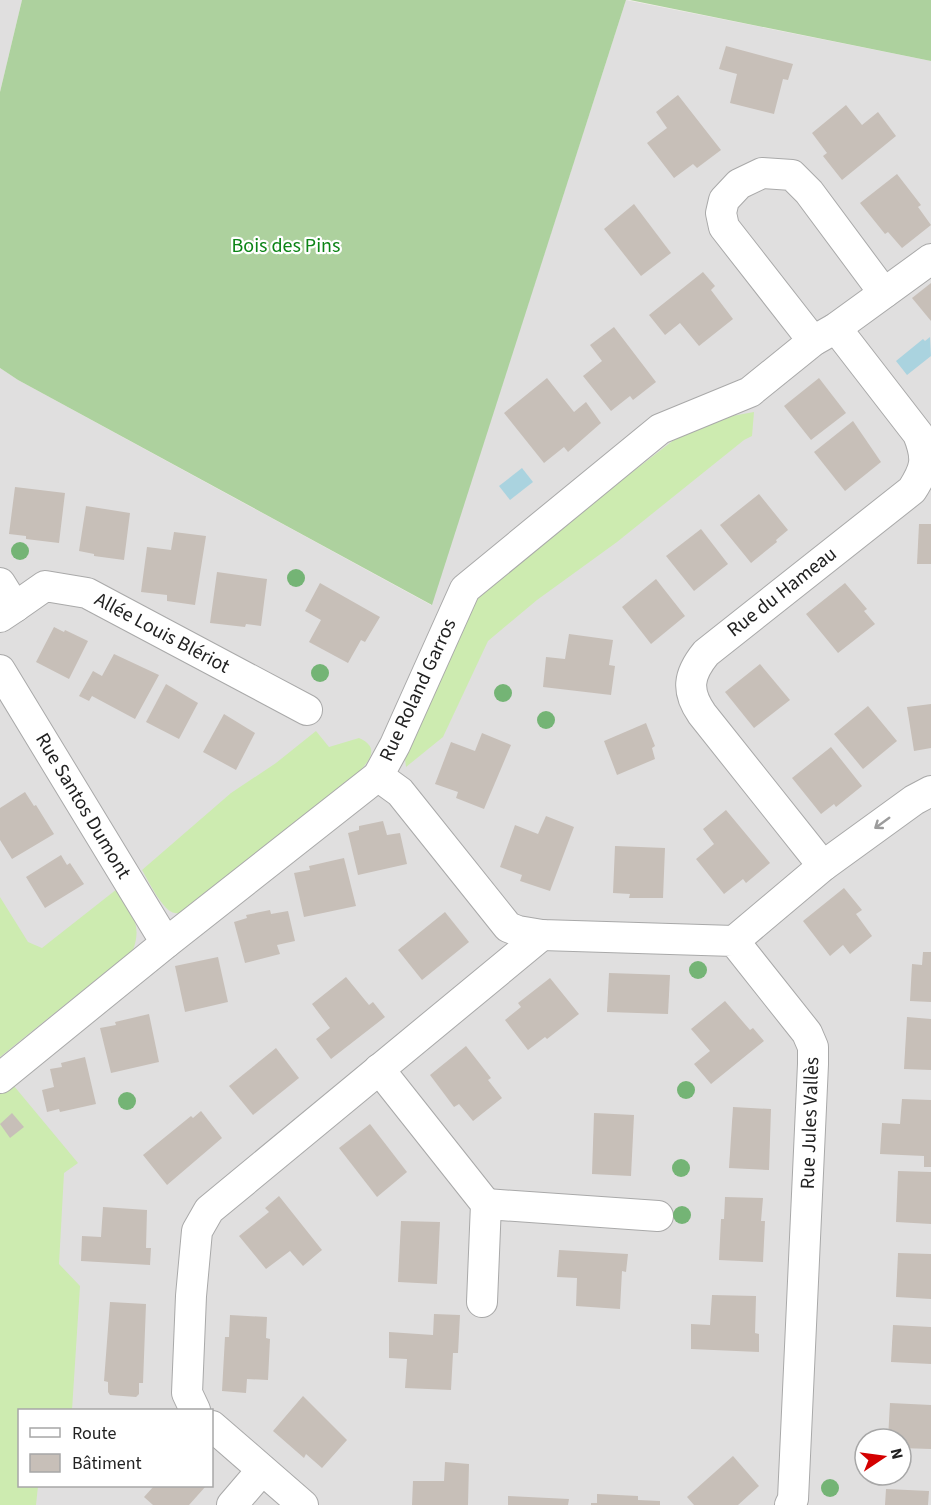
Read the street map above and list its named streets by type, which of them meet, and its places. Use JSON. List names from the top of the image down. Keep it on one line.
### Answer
{"streets":{"street":["Rue du Hameau","Allée Louis Blériot","Rue Roland Garros","Rue Santos Dumont","Rue Jules Vallès"]},"crossings":[["Rue du Hameau","Rue Roland Garros"],["Rue Roland Garros","Rue Santos Dumont"]],"parks":["Bois des Pins"],"legend":["Route","Bâtiment"],"north":"right"}
